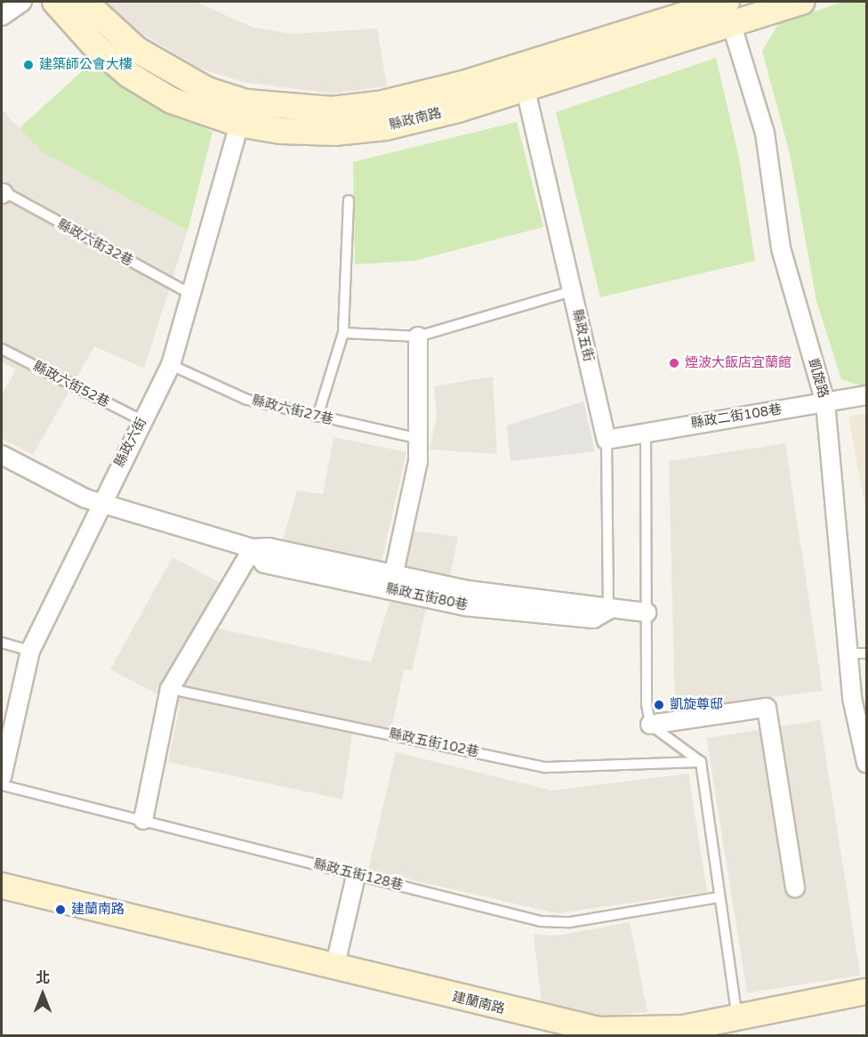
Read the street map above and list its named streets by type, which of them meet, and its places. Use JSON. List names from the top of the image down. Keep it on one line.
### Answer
{"streets":{"street":["縣政南路","縣政五街","凱旋路","縣政二街108巷","縣政六街","縣政五街80巷","建蘭南路"],"lane":["縣政六街32巷","縣政六街52巷","縣政六街27巷","縣政五街102巷","縣政五街128巷"]},"crossings":[["縣政南路","縣政五街"],["縣政南路","凱旋路"],["縣政南路","縣政六街"],["縣政六街32巷","縣政六街"],["縣政五街","縣政二街108巷"],["縣政五街","縣政五街80巷"],["凱旋路","縣政二街108巷"],["縣政六街52巷","縣政六街"],["縣政六街27巷","縣政六街"],["縣政六街","縣政五街80巷"]],"places":["建築師公會大樓","煙波大飯店宜蘭館","凱旋尊邸","建蘭南路"],"north":"top"}
